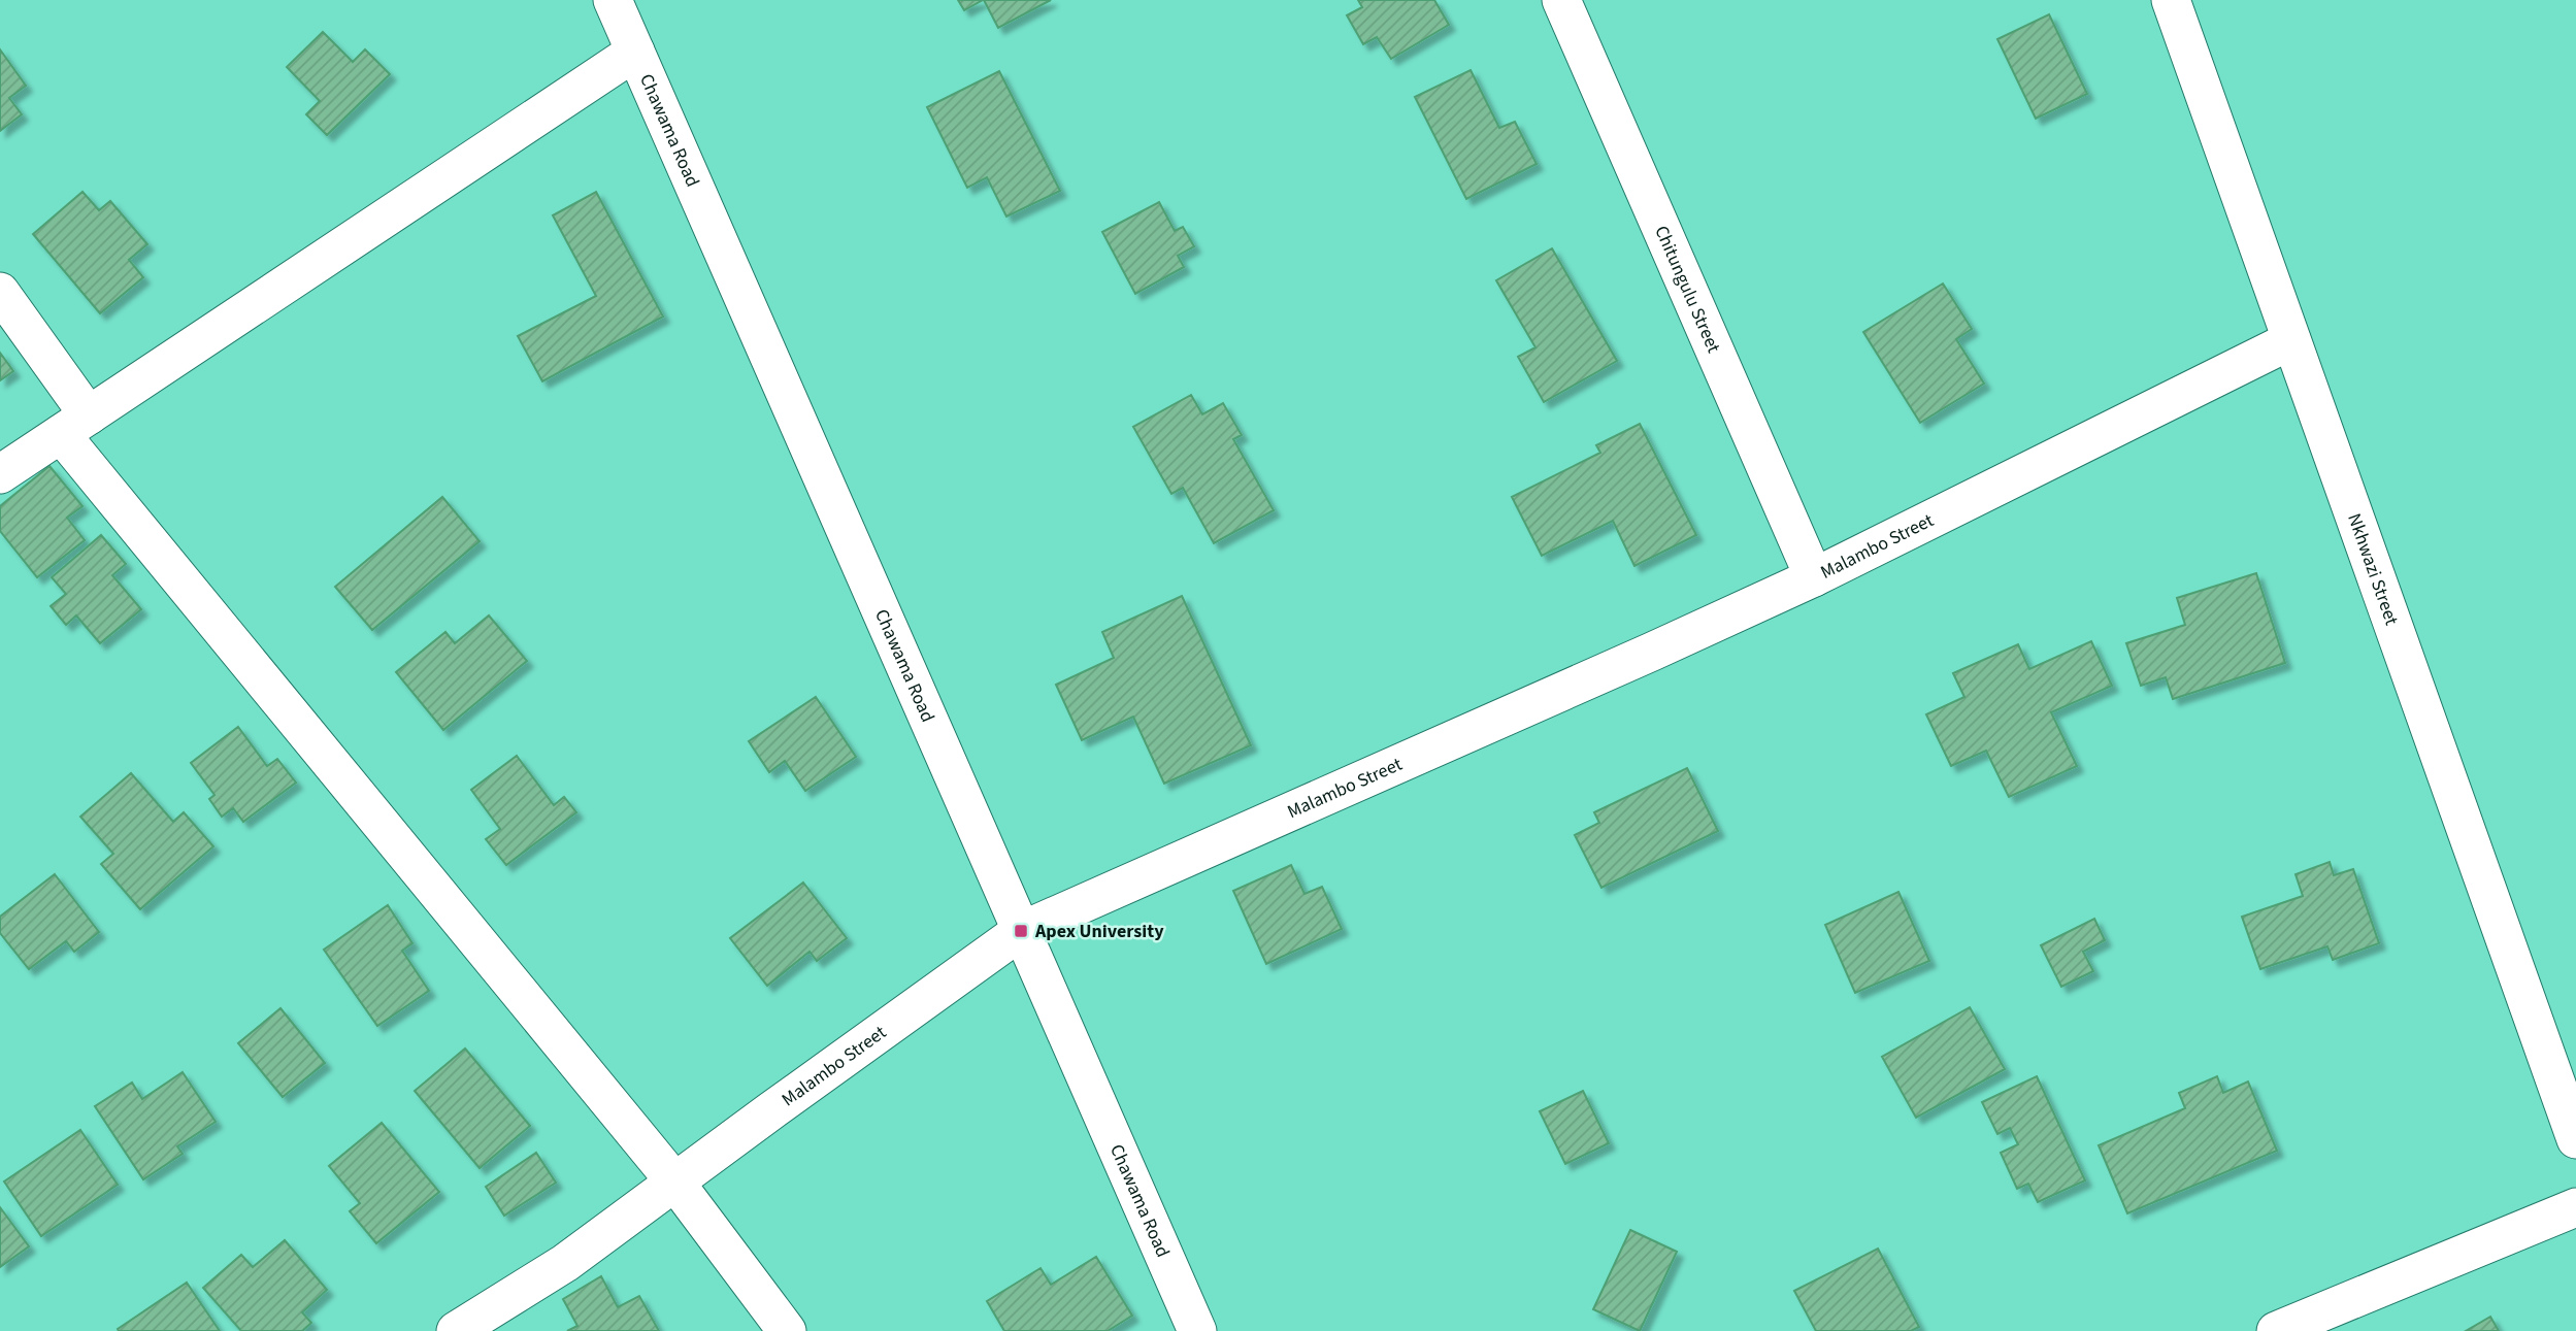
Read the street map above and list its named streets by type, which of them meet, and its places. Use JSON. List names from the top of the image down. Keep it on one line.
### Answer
{"streets":{"street":["Chawama Road","Chitungulu Street","Malambo Street","Nkhwazi Street"]},"crossings":[["Chawama Road","Malambo Street"],["Chitungulu Street","Malambo Street"],["Malambo Street","Nkhwazi Street"]],"places":{"transit":["Apex University"]}}
